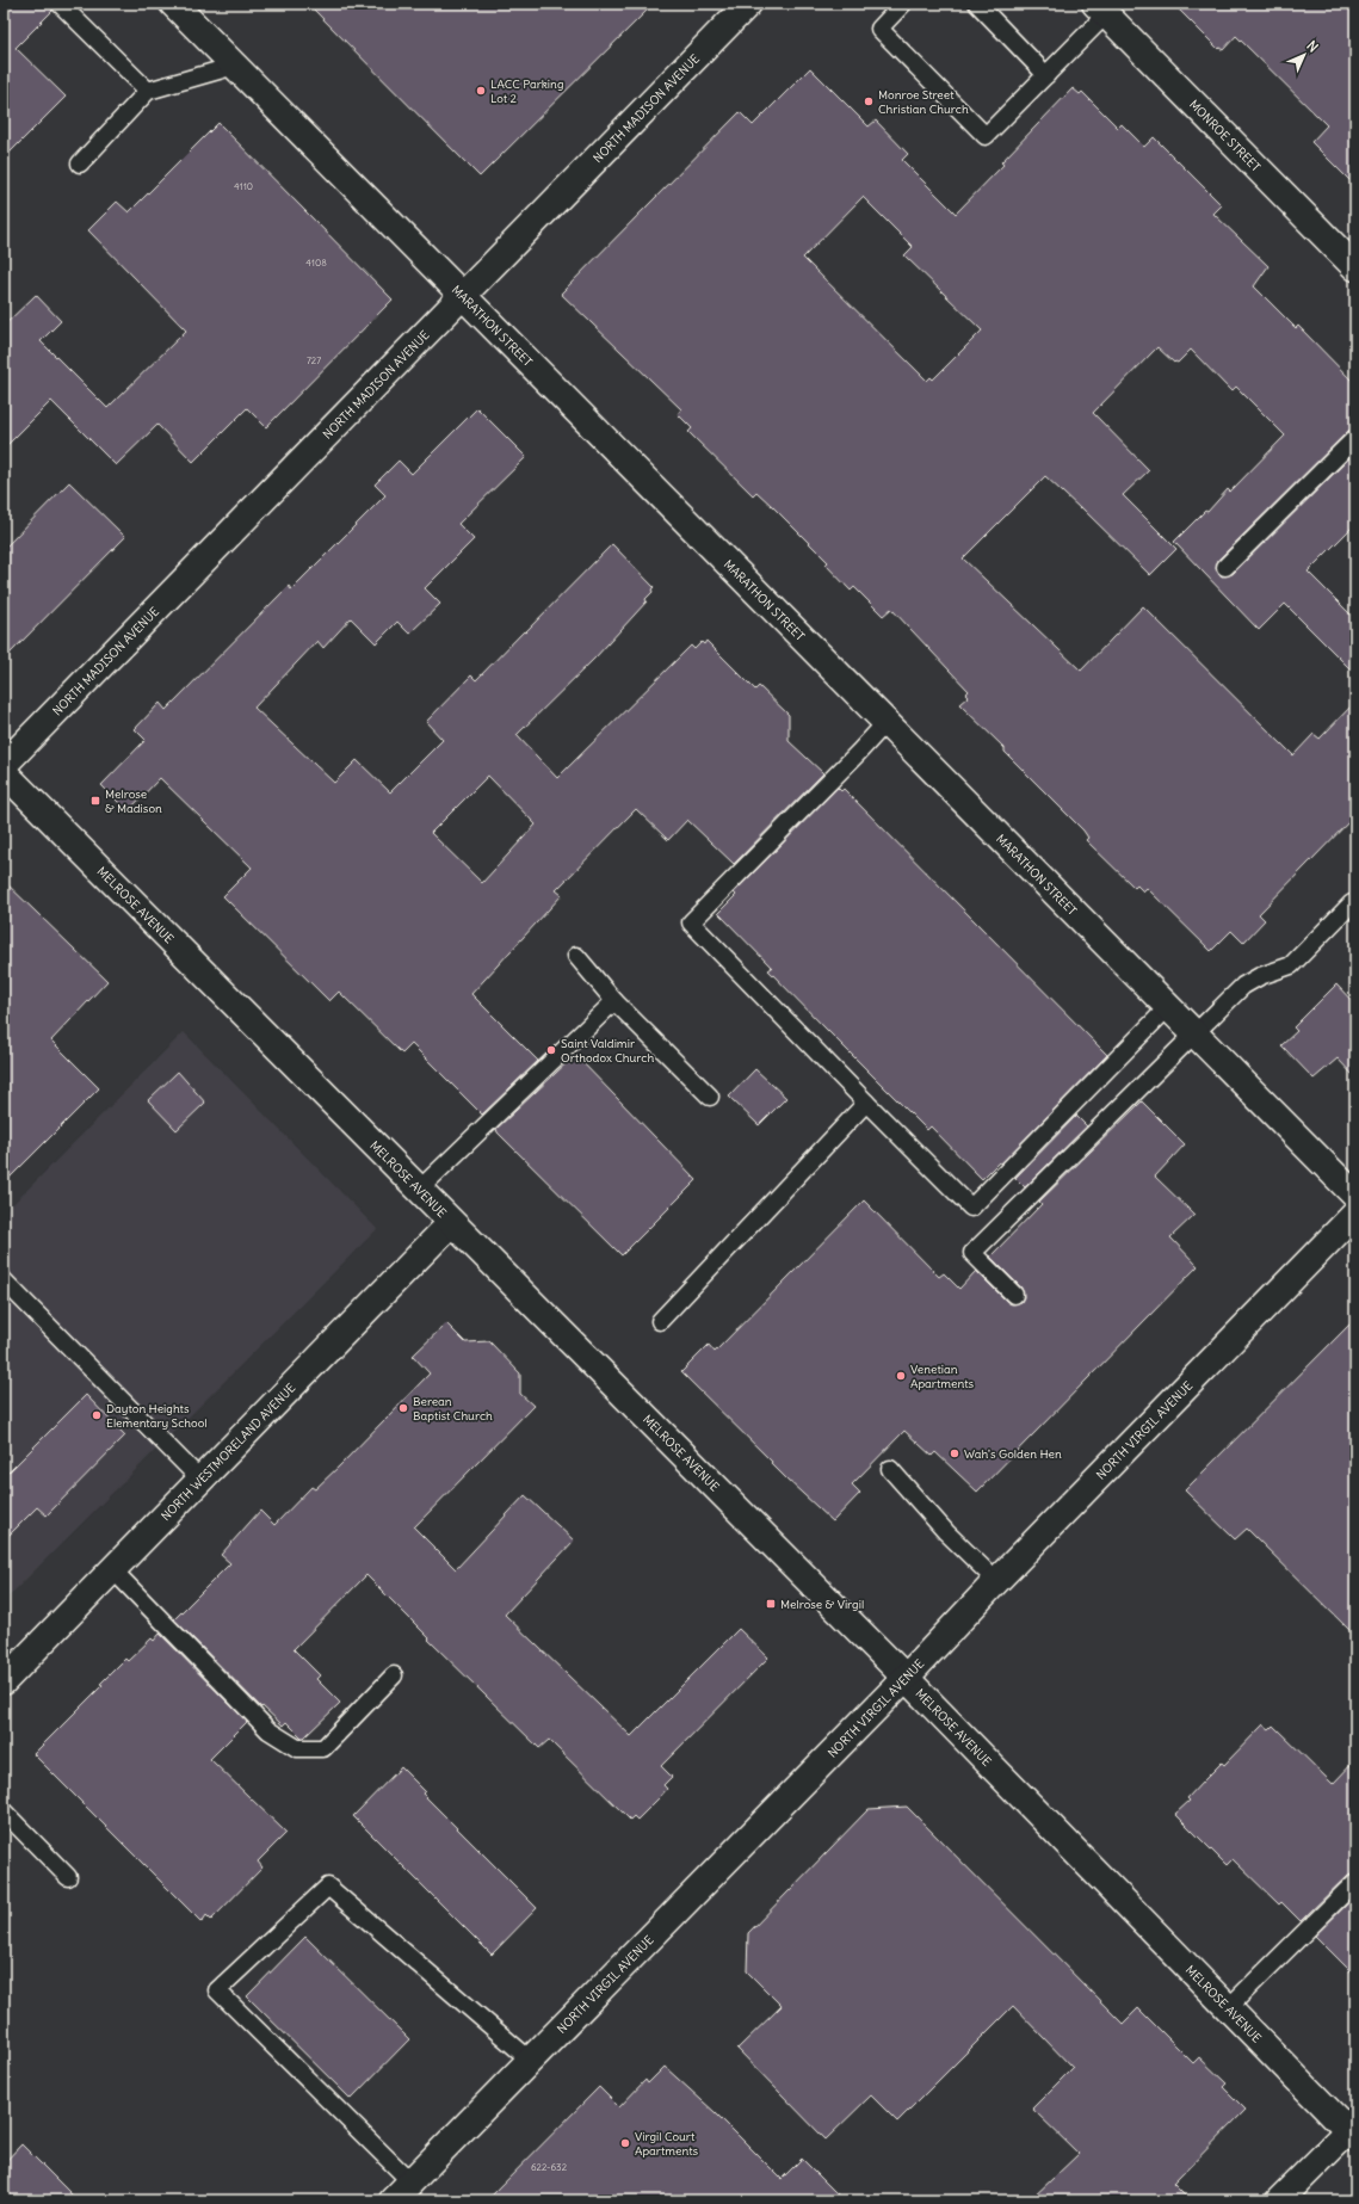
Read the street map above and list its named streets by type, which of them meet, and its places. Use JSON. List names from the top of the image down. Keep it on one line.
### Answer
{"streets":{"street":["NORTH MADISON AVENUE","MONROE STREET","MARATHON STREET","MELROSE AVENUE","NORTH VIRGIL AVENUE","NORTH WESTMORELAND AVENUE"]},"crossings":[["NORTH MADISON AVENUE","MARATHON STREET"],["MELROSE AVENUE","NORTH VIRGIL AVENUE"],["MELROSE AVENUE","NORTH WESTMORELAND AVENUE"]],"places":{"other":["LACC Parking Lot 2","Monroe Street Christian Church","Saint Valdimir Orthodox Church","Venetian Apartments","Berean Baptist Church","Dayton Heights Elementary School","Wah's Golden Hen","Virgil Court Apartments"],"transit":["Melrose & Madison","Melrose & Virgil"]},"house_numbers":["4110","4108","727","622-632"],"north":"top right"}
